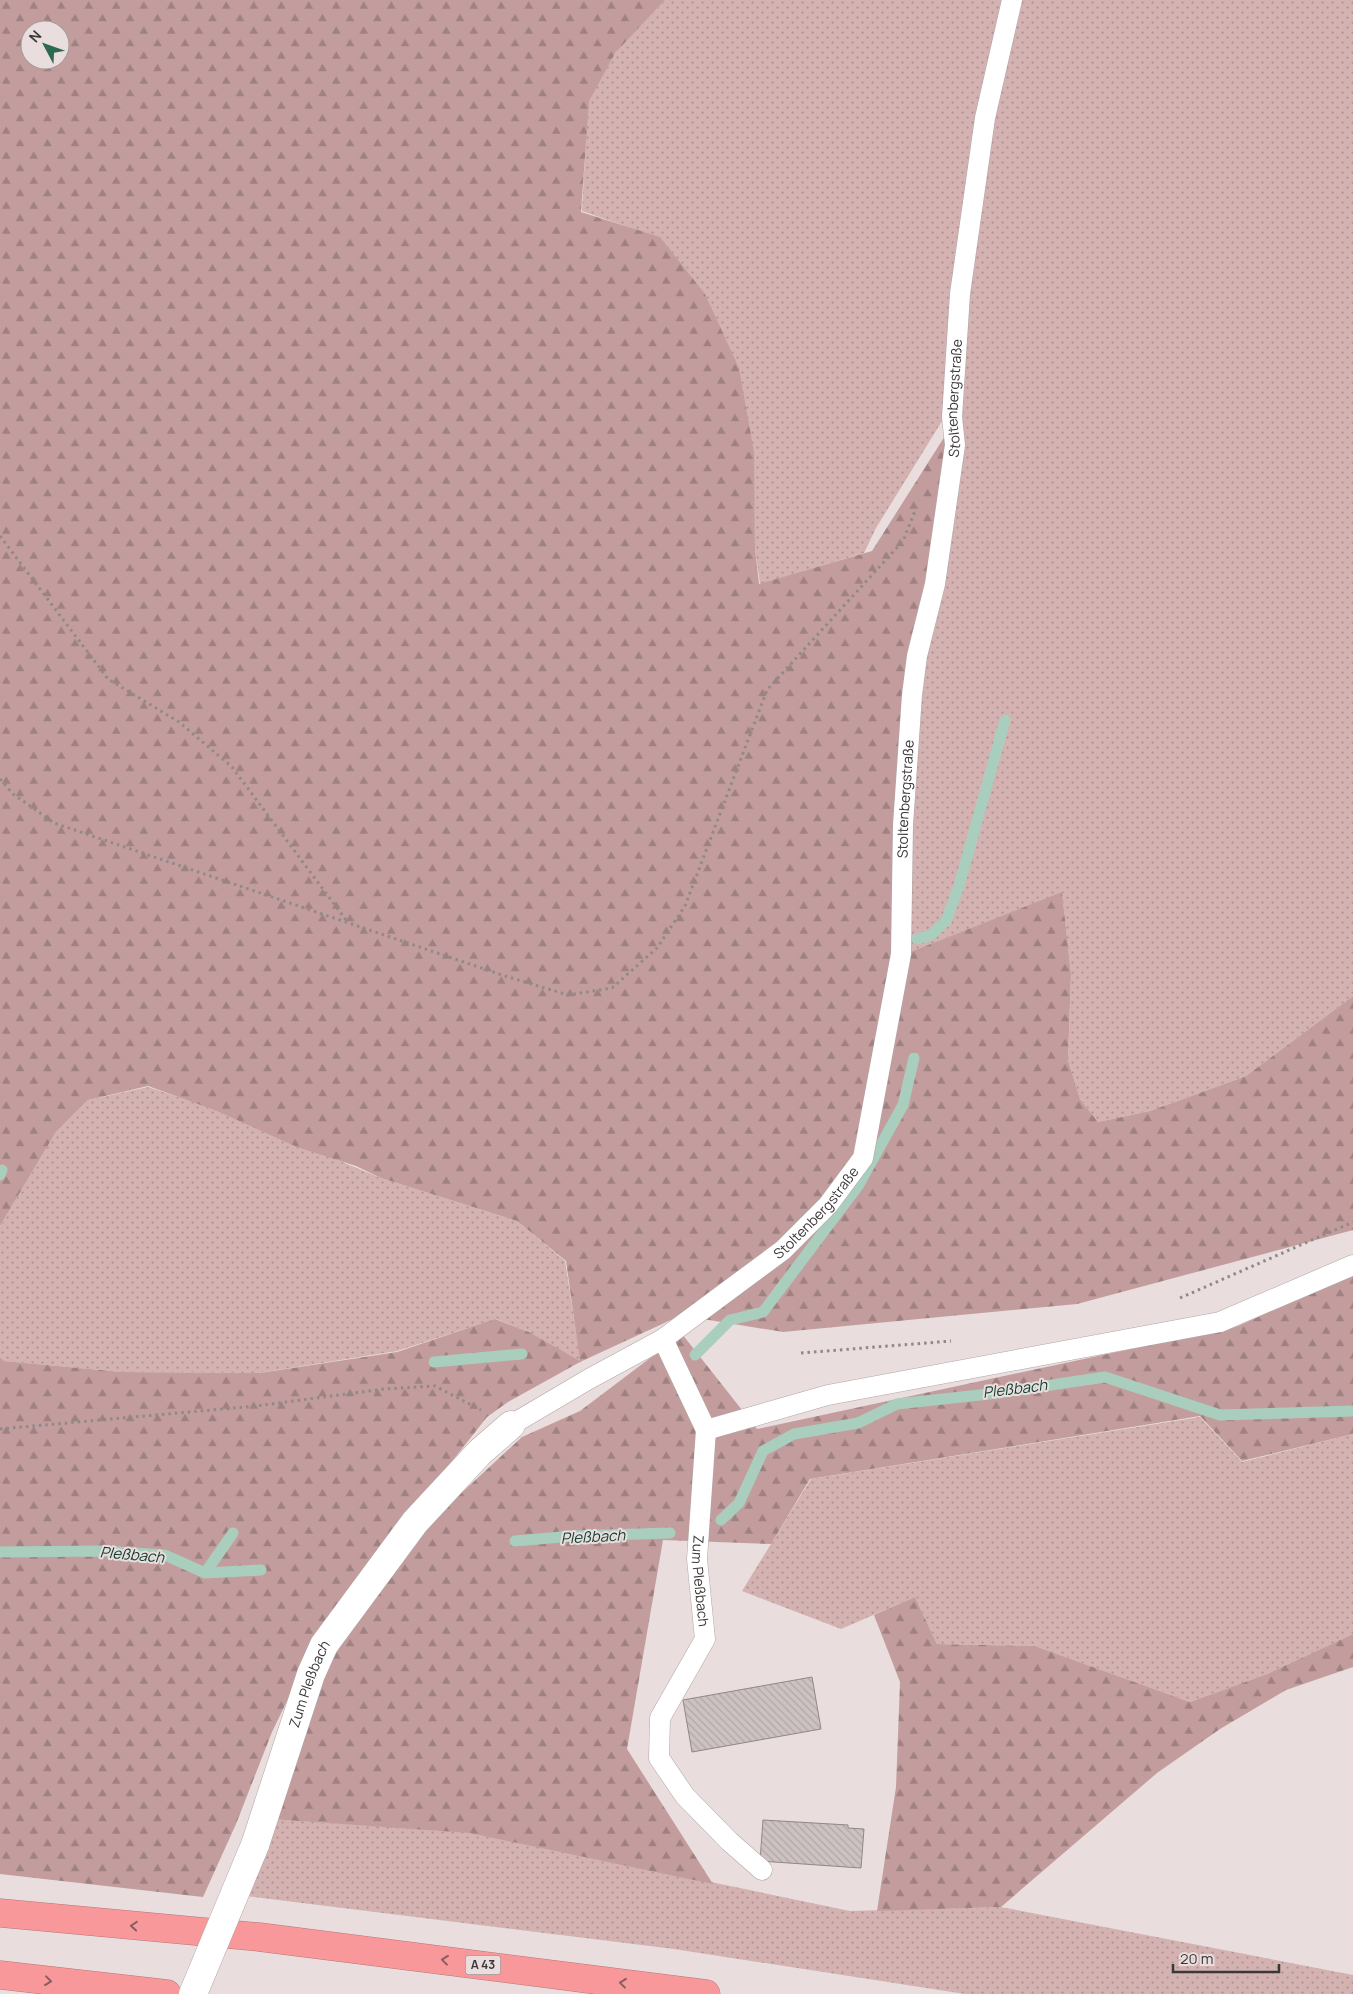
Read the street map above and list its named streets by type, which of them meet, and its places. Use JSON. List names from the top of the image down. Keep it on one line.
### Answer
{"streets":{"highway":["A 43"],"street":["Zum Pleßbach"],"lane":["Stoltenbergstraße"]},"crossings":[["Stoltenbergstraße","Zum Pleßbach"]],"water":["Pleßbach"],"scale_bar":"20 m","north":"top left"}
